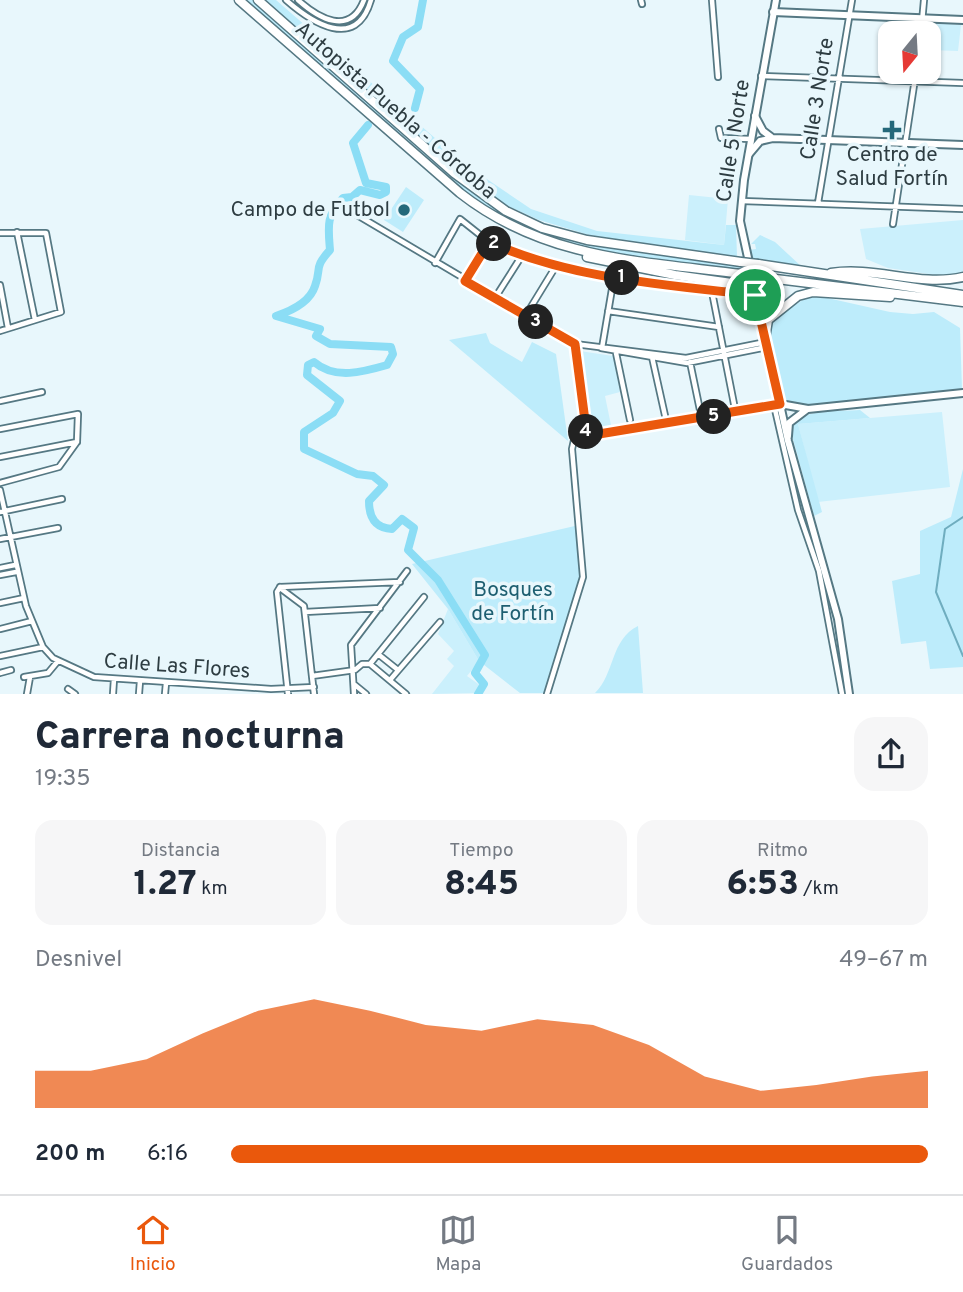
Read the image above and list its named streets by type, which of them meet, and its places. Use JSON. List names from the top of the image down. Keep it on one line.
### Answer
{"streets":{"highway":["Autopista Puebla - Córdoba"],"main road":["Calle 5 Norte"],"street":["Calle 3 Norte","Calle Las Flores"]},"parks":["Bosques de Fortín"],"places":{"health":["Centro de Salud Fortín"],"other":["Campo de Futbol"]},"north":"bottom","page":{"pins":["2","1","3","5","4"],"heading":["Carrera nocturna","19:35"],"stats":[["Distancia","1.27 km"],["Tiempo","8:45"],["Ritmo","6:53 /km"]],"chart":["Desnivel","49–67 m"],"list":[{"name":"200 m","note":"6:16"}],"tabs":["Inicio","Mapa","Guardados"]}}
